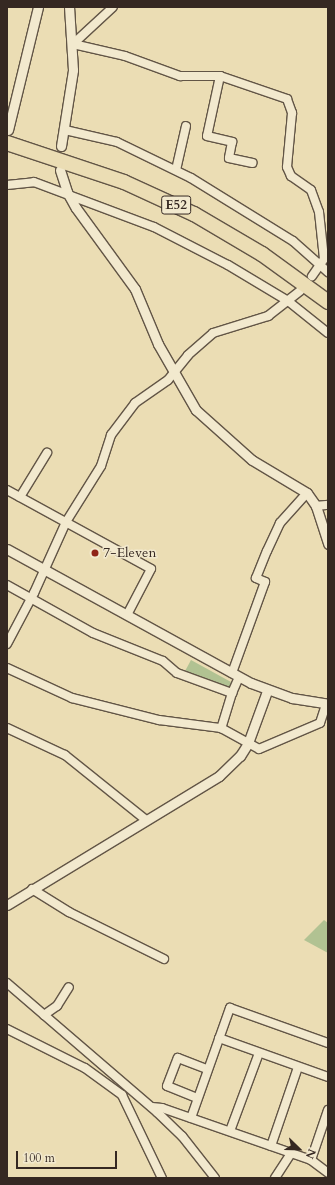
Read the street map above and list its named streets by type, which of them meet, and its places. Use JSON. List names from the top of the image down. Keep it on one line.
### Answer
{"streets":{"highway":["E52"]},"places":["7-Eleven"],"scale_bar":"100 m","north":"bottom right"}
